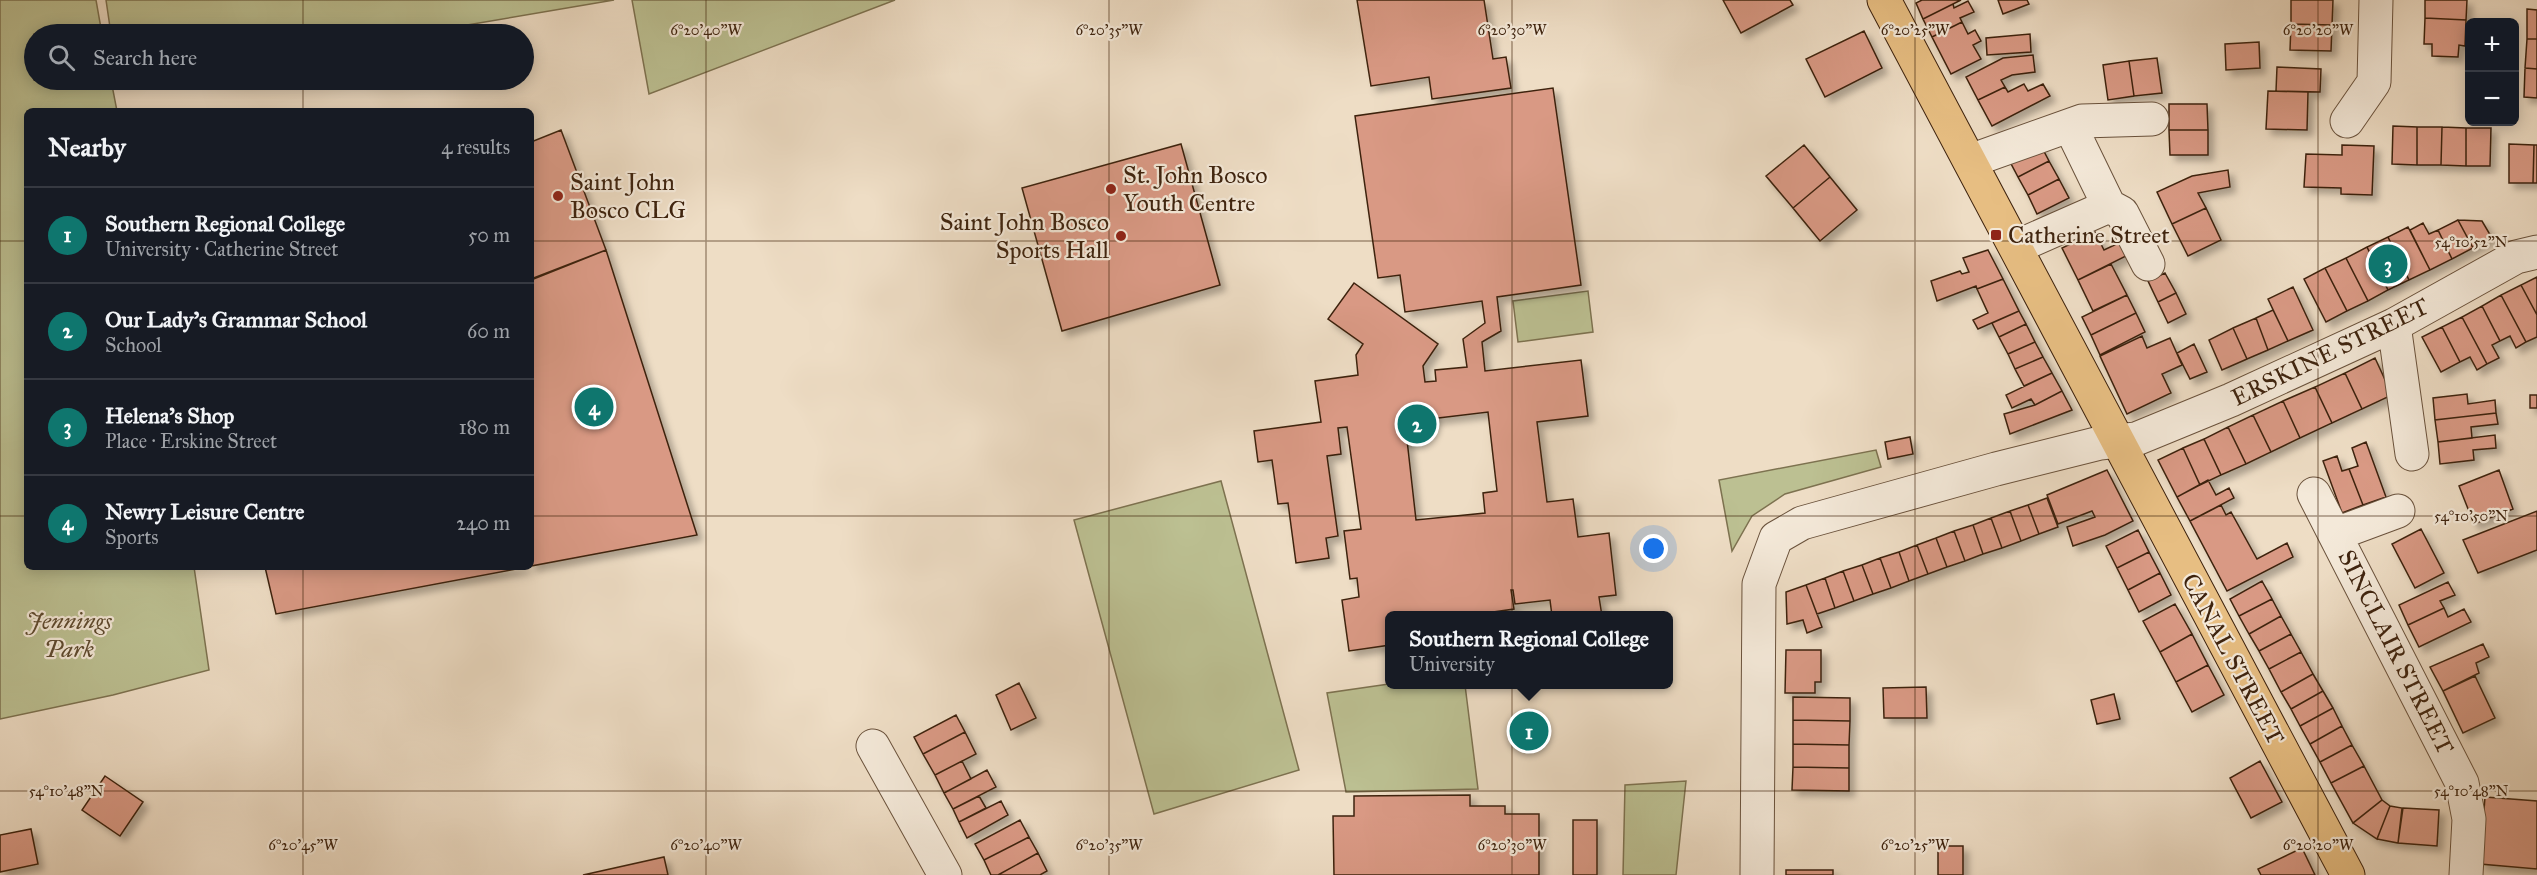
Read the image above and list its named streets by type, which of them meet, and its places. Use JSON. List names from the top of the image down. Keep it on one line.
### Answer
{"streets":{"main road":["CANAL STREET"],"street":["ERSKINE STREET","SINCLAIR STREET"]},"crossings":[["ERSKINE STREET","CANAL STREET"]],"parks":["Jennings Park"],"places":{"other":["St. John Bosco Youth Centre","Saint John Bosco CLG","Saint John Bosco Sports Hall"],"transit":["Catherine Street"]},"page":{"map_buttons":["+","−"],"search":"Search here","heading":["Nearby","4 results"],"list":[{"mark":"1","name":"Southern Regional College","note":"University · Catherine Street","value":"50 m"},{"mark":"2","name":"Our Lady's Grammar School","note":"School","value":"60 m"},{"mark":"3","name":"Helena's Shop","note":"Place · Erskine Street","value":"180 m"},{"mark":"4","name":"Newry Leisure Centre","note":"Sports","value":"240 m"}],"pins":["3","4","2","1"],"popup":["Southern Regional College","University"]},"coordinates":["6°20'40\"W","6°20'35\"W","6°20'30\"W","6°20'25\"W","6°20'20\"W","54°10'52\"N","54°10'50\"N","54°10'48\"N","6°20'45\"W"]}
